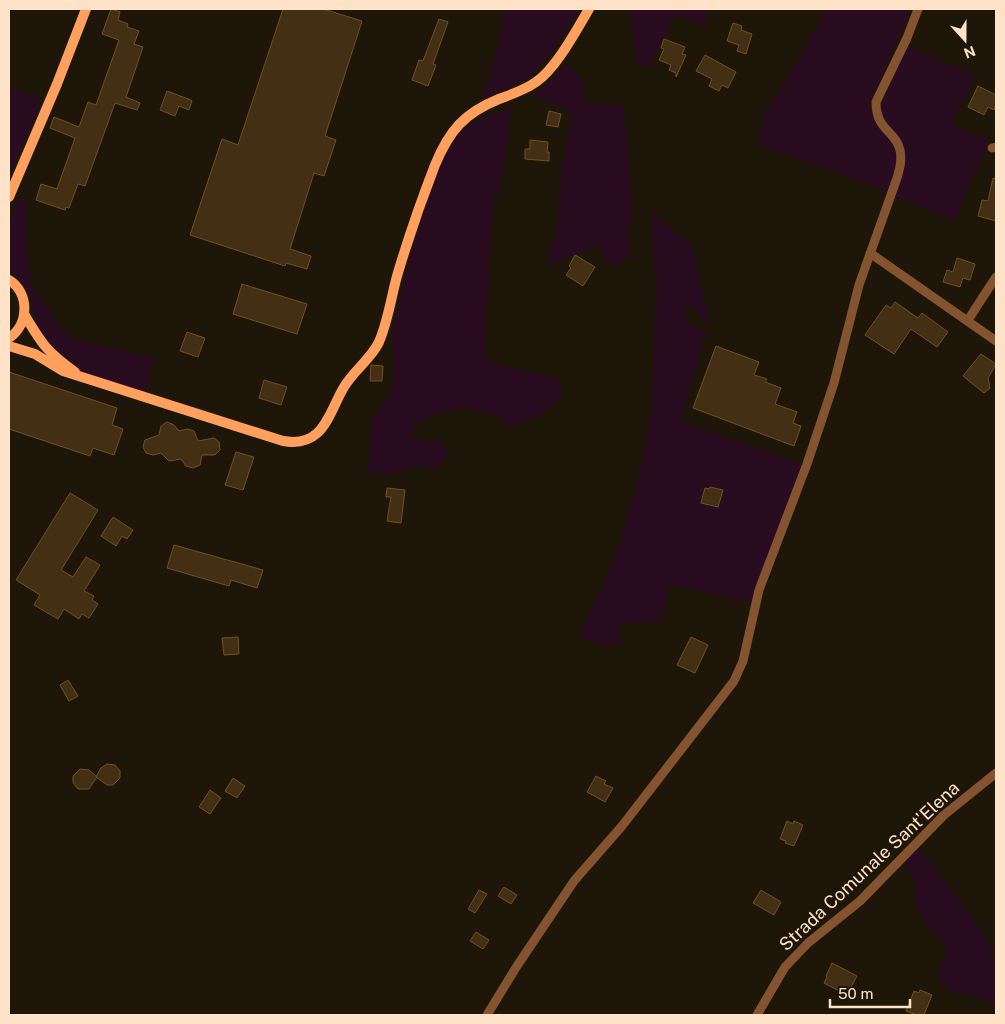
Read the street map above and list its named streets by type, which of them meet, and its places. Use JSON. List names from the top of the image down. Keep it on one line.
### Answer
{"streets":{"street":["Strada Comunale Sant'Elena"]},"scale_bar":"50 m","north":"bottom"}
